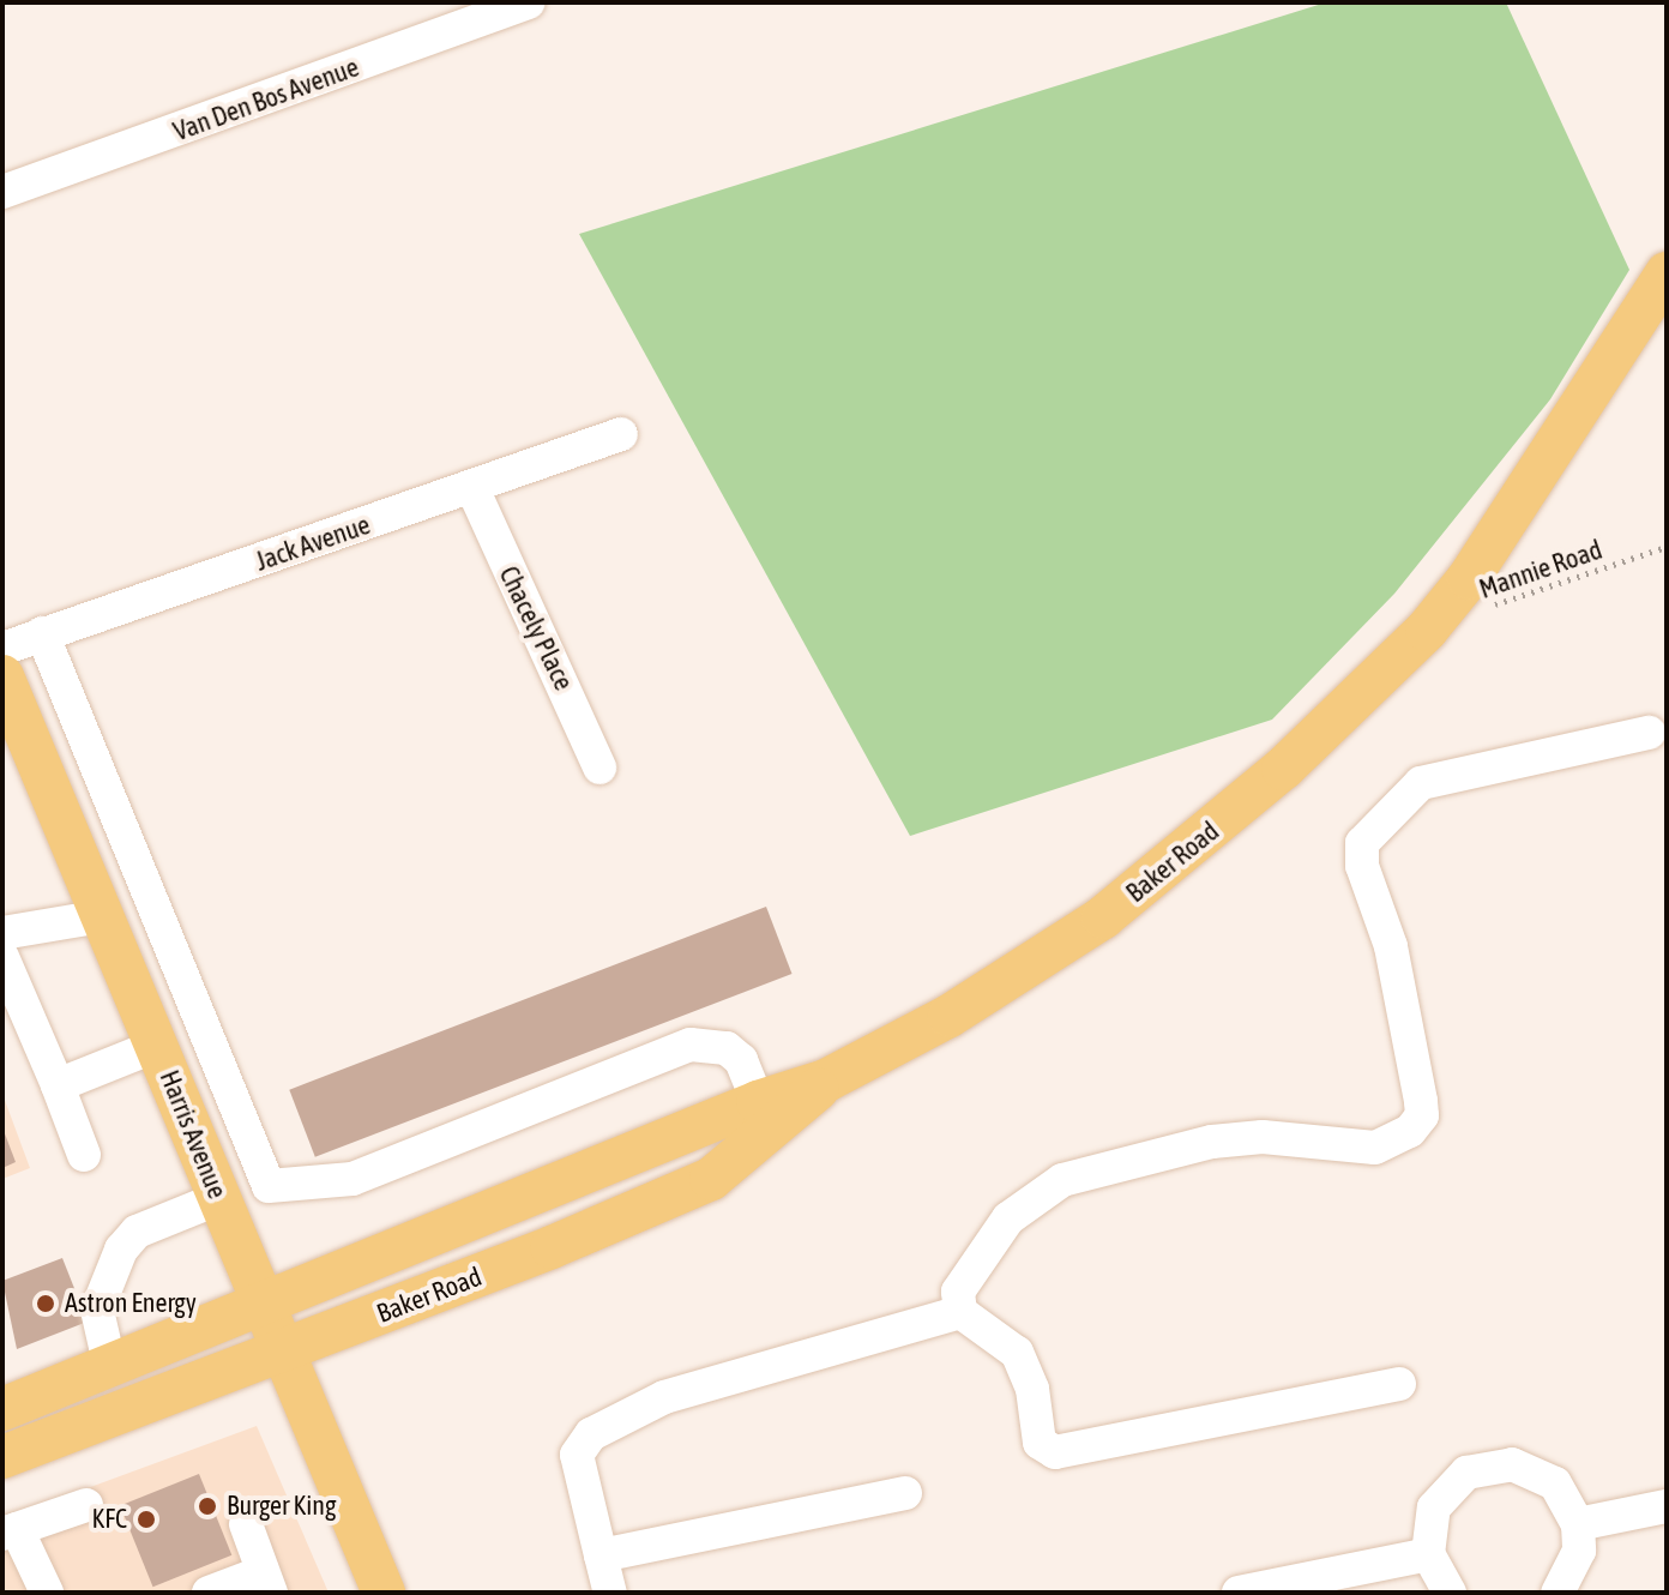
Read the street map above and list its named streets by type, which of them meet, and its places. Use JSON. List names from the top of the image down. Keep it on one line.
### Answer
{"streets":{"main road":["Baker Road","Harris Avenue"],"street":["Van Den Bos Avenue","Jack Avenue","Chacely Place"],"path":["Mannie Road"]},"crossings":[["Jack Avenue","Chacely Place"],["Mannie Road","Baker Road"],["Baker Road","Harris Avenue"]],"places":["Astron Energy","Burger King","KFC"]}
